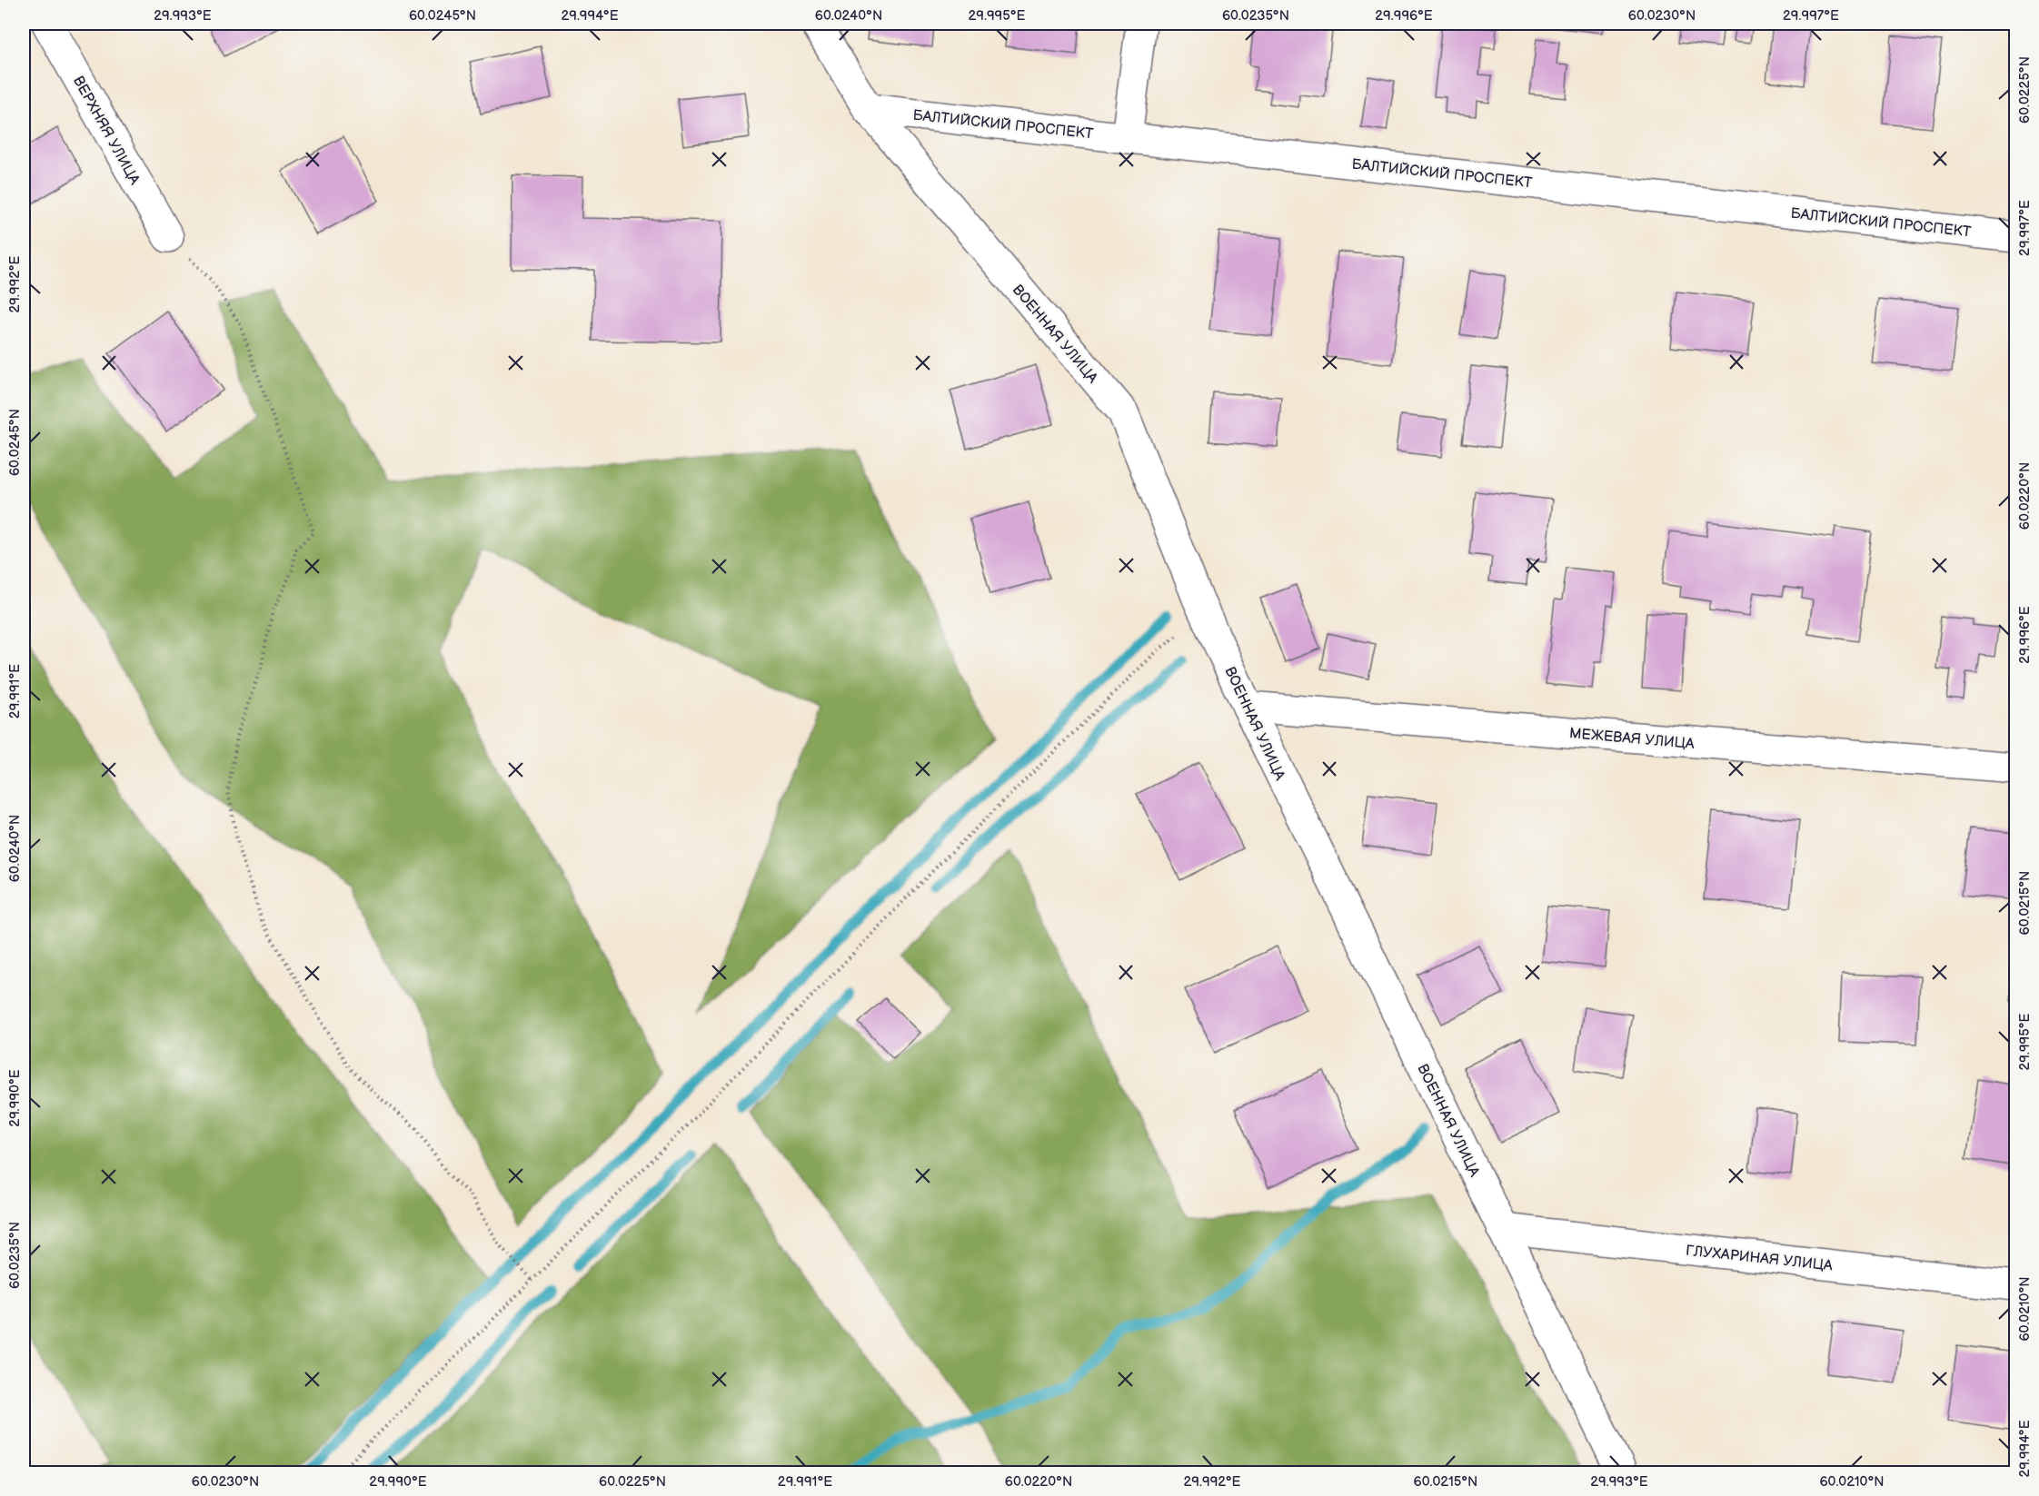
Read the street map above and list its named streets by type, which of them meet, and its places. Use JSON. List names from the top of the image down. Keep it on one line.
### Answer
{"streets":{"street":["БАЛТИЙСКИЙ ПРОСПЕКТ","ВЕРХНЯЯ УЛИЦА","ВОЕННАЯ УЛИЦА","МЕЖЕВАЯ УЛИЦА","ГЛУХАРИНАЯ УЛИЦА"]},"crossings":[["БАЛТИЙСКИЙ ПРОСПЕКТ","ВОЕННАЯ УЛИЦА"],["ВОЕННАЯ УЛИЦА","МЕЖЕВАЯ УЛИЦА"],["ВОЕННАЯ УЛИЦА","ГЛУХАРИНАЯ УЛИЦА"]],"coordinates":["29.993°E","60.0245°N","29.994°E","60.0240°N","29.995°E","60.0235°N","29.996°E","60.0230°N","29.997°E","60.0225°N","29.992°E","60.0220°N","29.991°E","60.0215°N","29.990°E","60.0210°N"]}
